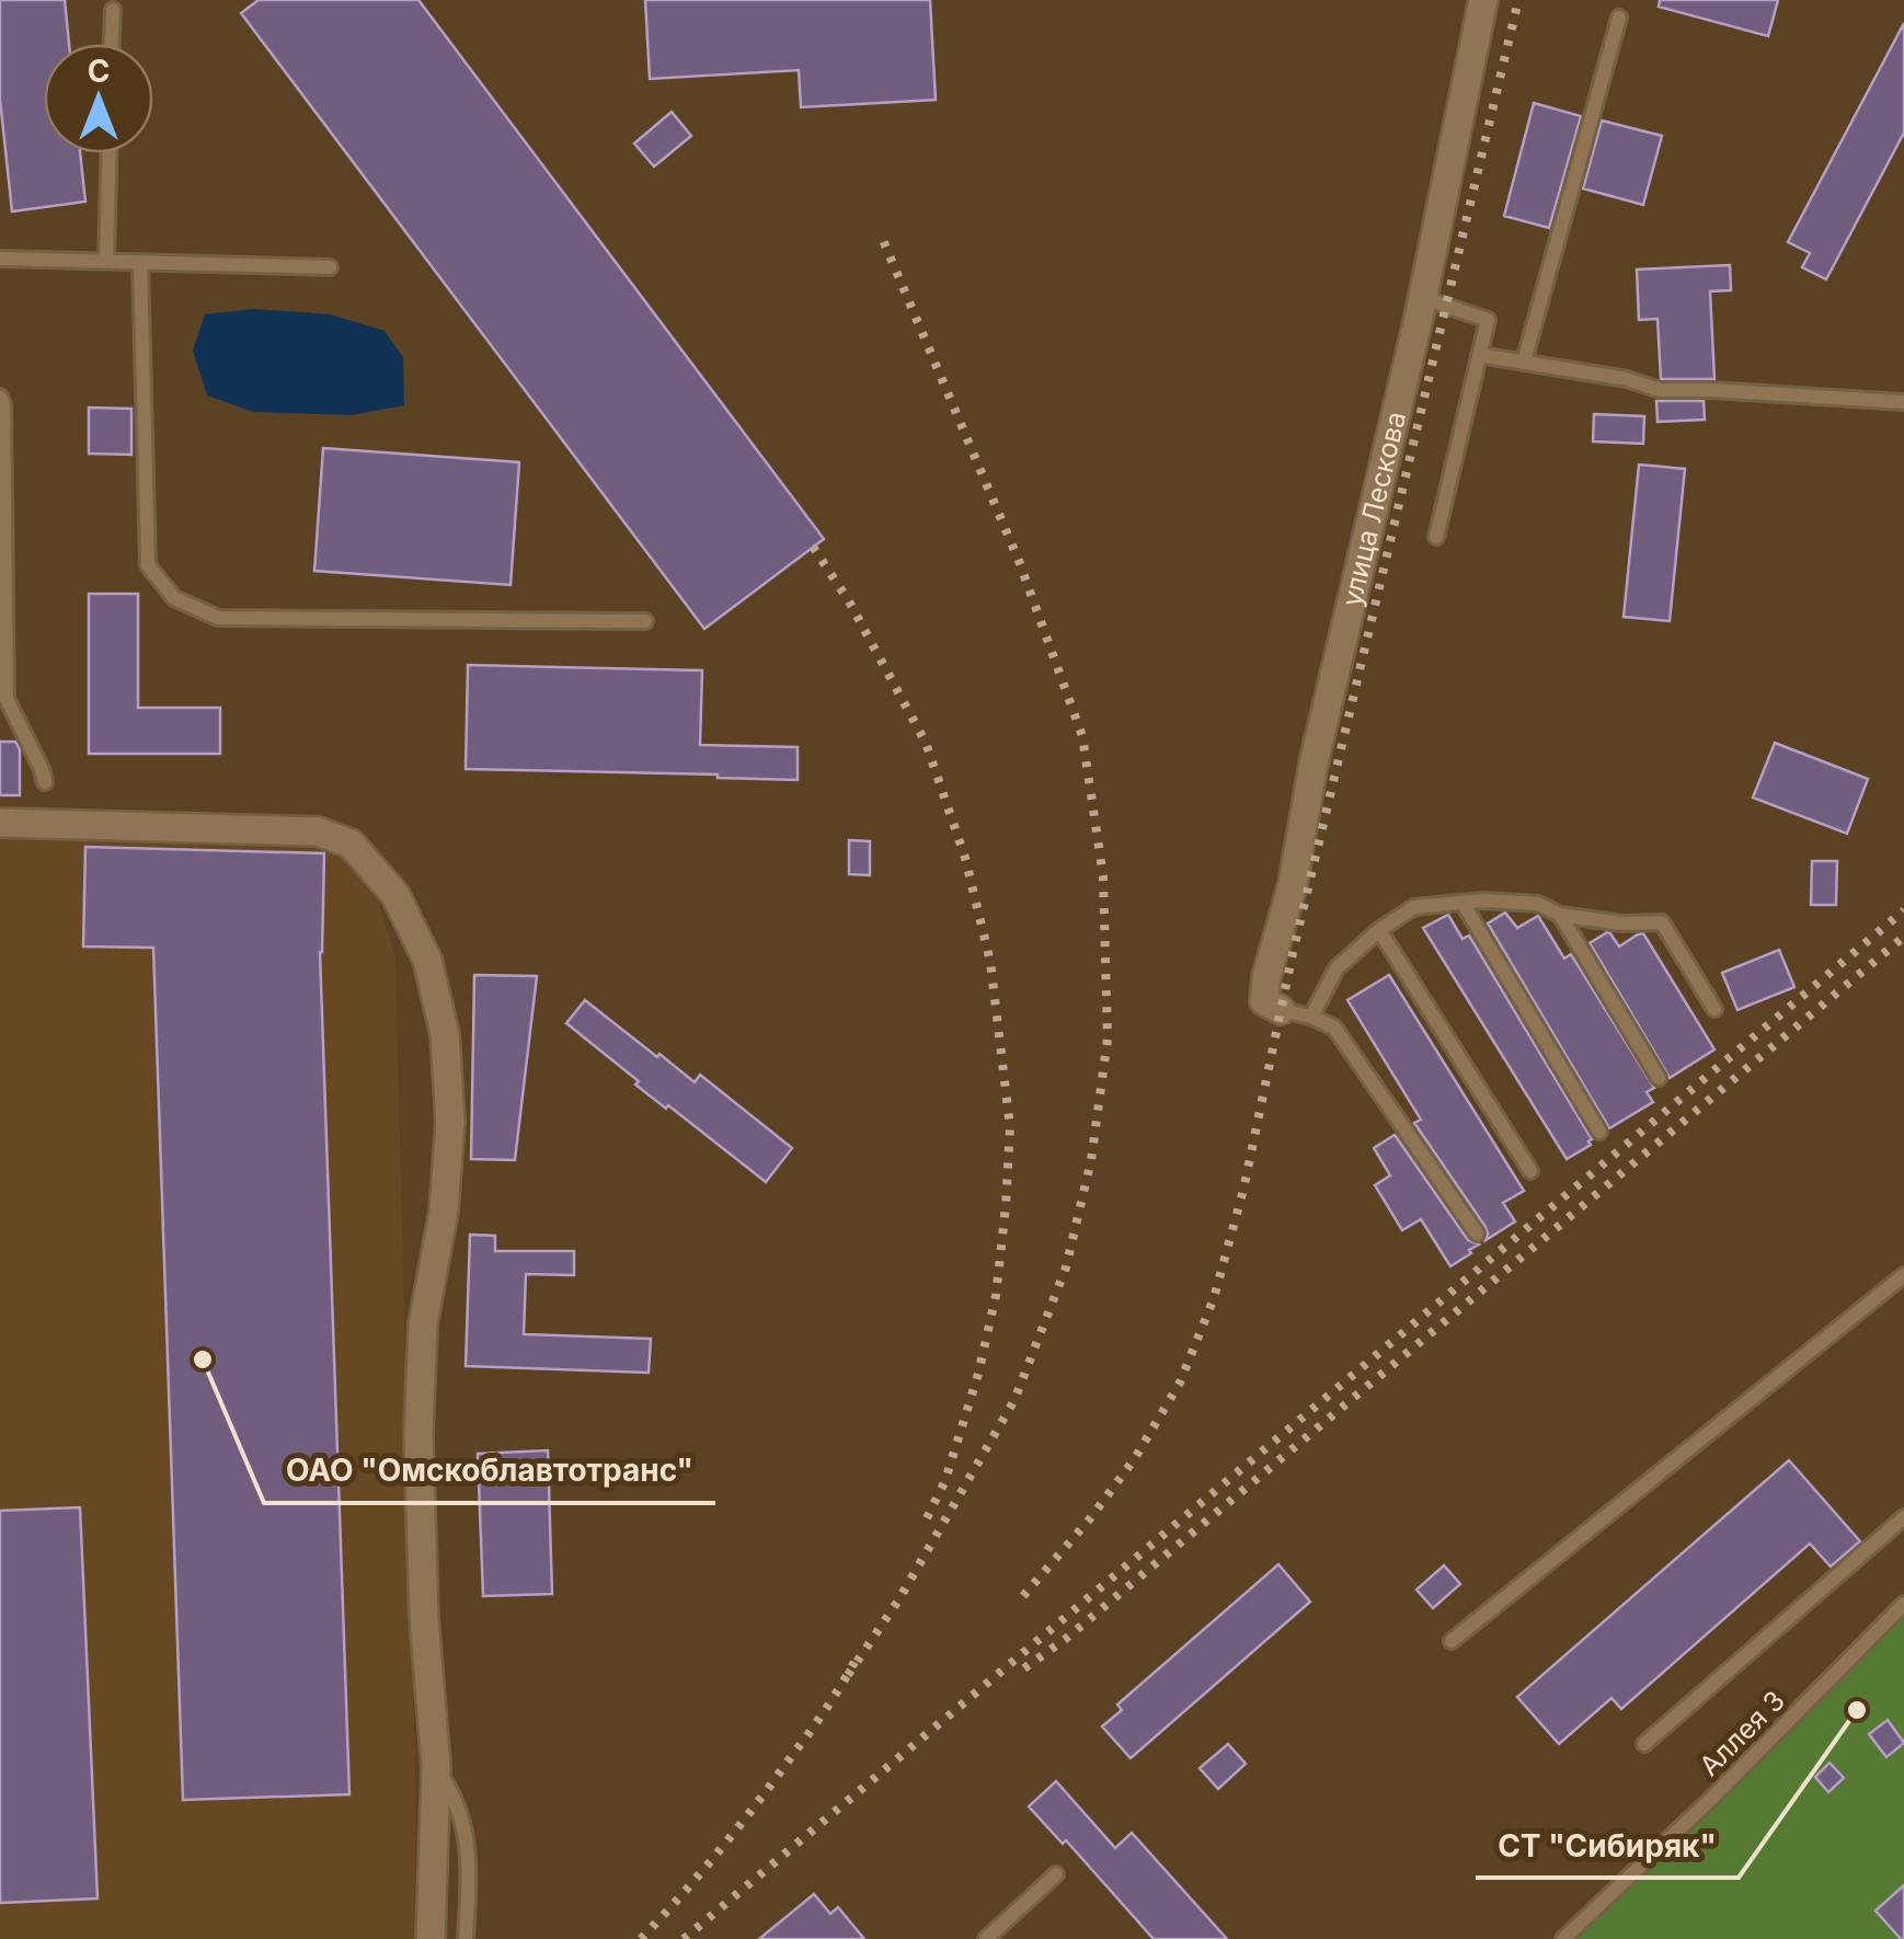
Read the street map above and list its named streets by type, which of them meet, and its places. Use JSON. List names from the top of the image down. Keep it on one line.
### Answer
{"streets":{"street":["улица Лескова"],"lane":["Аллея 3"]},"places":["ОАО \"Омскоблавтотранс\"","СТ \"Сибиряк\""],"north":"top"}
